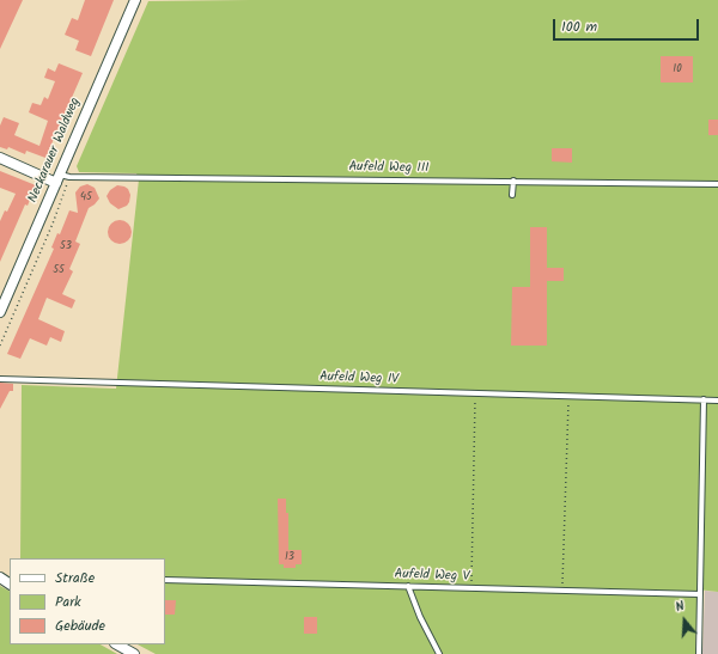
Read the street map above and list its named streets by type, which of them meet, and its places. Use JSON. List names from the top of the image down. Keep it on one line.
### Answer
{"streets":{"street":["Neckarauer Waldweg"],"lane":["Aufeld Weg III","Aufeld Weg IV","Aufeld Weg V"]},"crossings":[["Neckarauer Waldweg","Aufeld Weg III"]],"house_numbers":["10","45","53","55","13"],"legend":["Straße","Park","Gebäude"],"scale_bar":"100 m","north":"top"}
